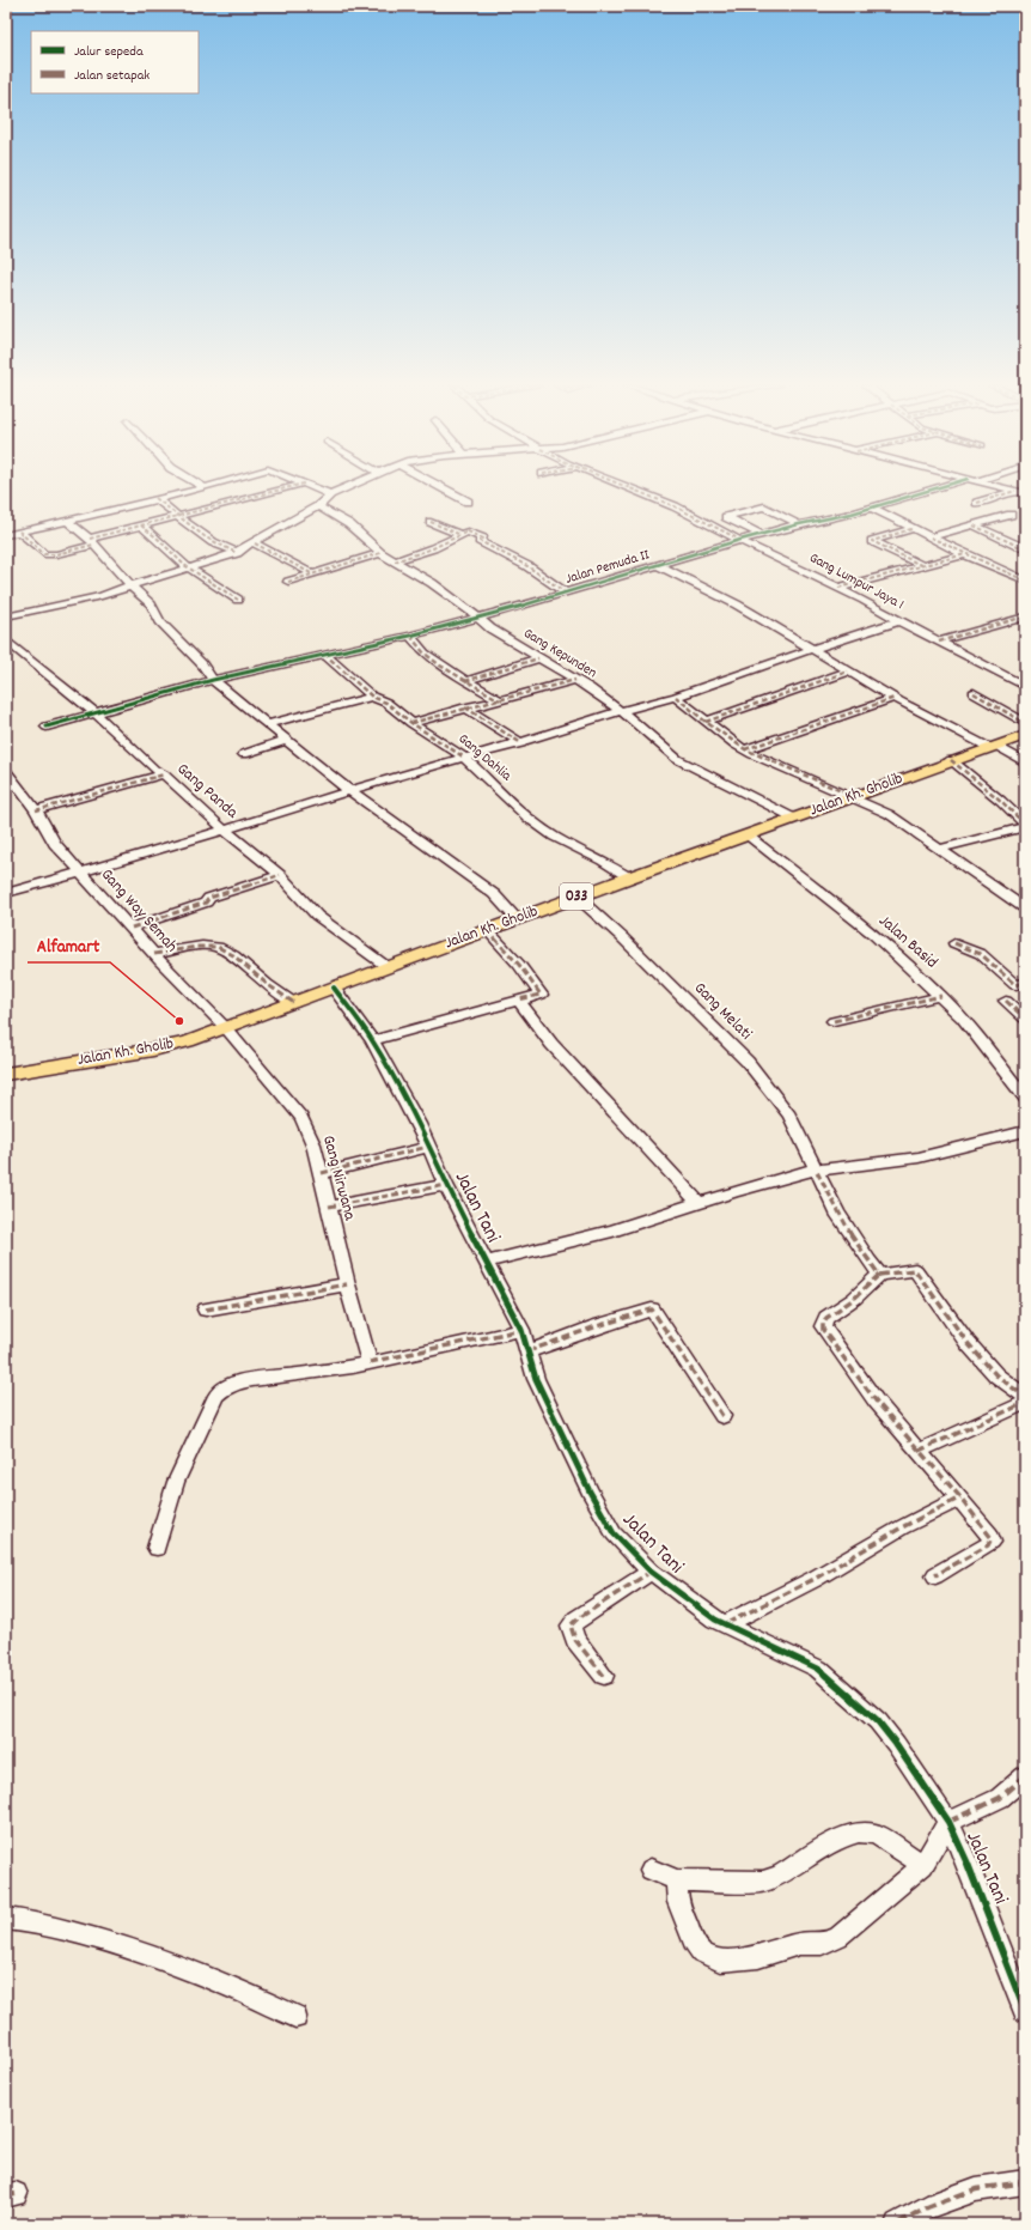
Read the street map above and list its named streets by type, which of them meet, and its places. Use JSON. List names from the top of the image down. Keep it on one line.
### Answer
{"streets":{"main road":["Jalan Kh. Gholib","033"],"street":["Jalan Pemuda II","Gang Lumpur Jaya 1","Gang Kepunden","Gang Dahlia","Gang Panda","Gang Way Semah","Jalan Basid","Gang Melati","Gang Nirwana","Jalan Tani"]},"crossings":[["Jalan Pemuda II","Gang Lumpur Jaya 1"],["Jalan Pemuda II","Gang Kepunden"],["Jalan Pemuda II","Gang Dahlia"],["Jalan Pemuda II","Gang Panda"],["Gang Kepunden","Jalan Kh. Gholib"],["Gang Dahlia","Jalan Kh. Gholib"],["Gang Panda","Jalan Kh. Gholib"],["Jalan Kh. Gholib","Gang Way Semah"],["Jalan Kh. Gholib","Jalan Basid"],["Jalan Kh. Gholib","Gang Melati"],["Jalan Kh. Gholib","Gang Nirwana"],["Jalan Kh. Gholib","Jalan Tani"],["Gang Way Semah","Gang Nirwana"]],"places":["Alfamart"],"legend":["Jalur sepeda","Jalan setapak"]}
